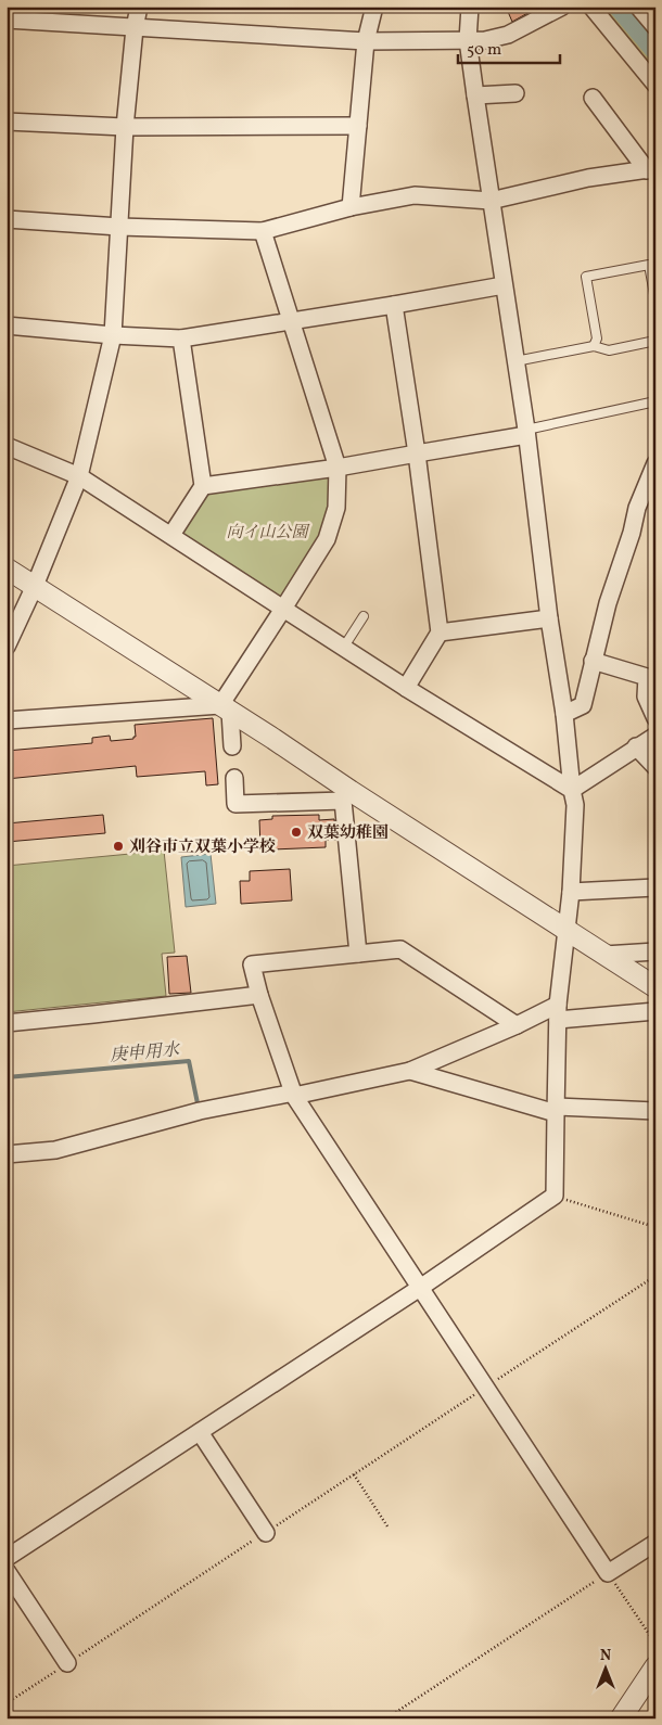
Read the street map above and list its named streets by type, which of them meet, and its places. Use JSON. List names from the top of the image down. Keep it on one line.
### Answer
{"water":["庚申用水"],"parks":["向イ山公園"],"places":["双葉幼稚園","刈谷市立双葉小学校"],"scale_bar":"50 m","north":"top"}
